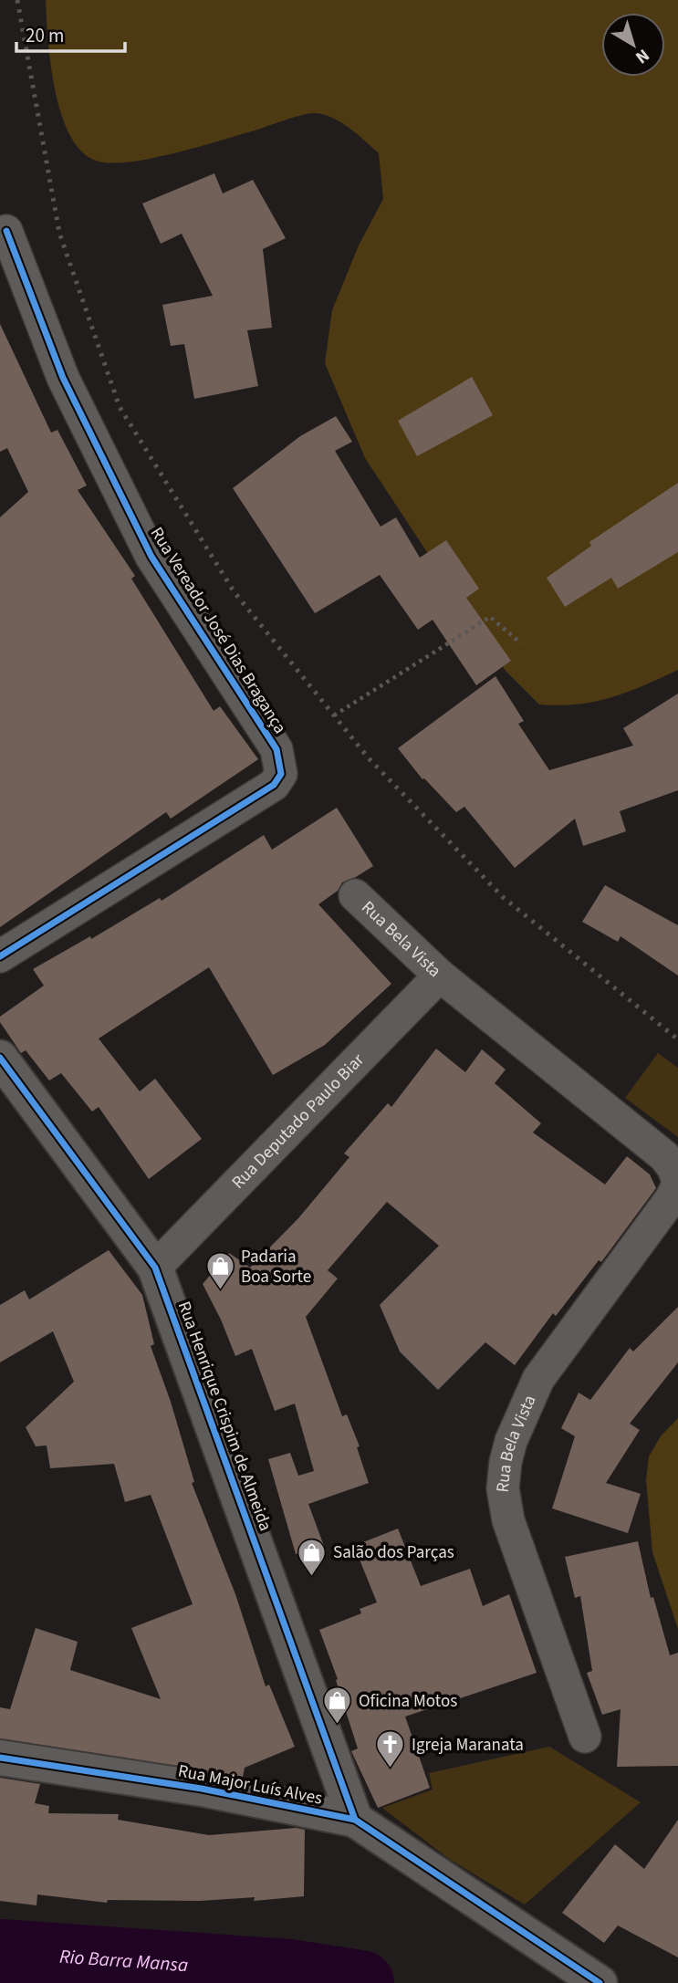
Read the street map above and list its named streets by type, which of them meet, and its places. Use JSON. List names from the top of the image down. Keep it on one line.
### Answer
{"streets":{"street":["Rua Vereador José Dias Bragança","Rua Bela Vista","Rua Deputado Paulo Biar","Rua Henrique Crispim de Almeida","Rua Major Luís Alves"]},"crossings":[["Rua Bela Vista","Rua Deputado Paulo Biar"],["Rua Deputado Paulo Biar","Rua Henrique Crispim de Almeida"],["Rua Henrique Crispim de Almeida","Rua Major Luís Alves"]],"water":["Rio Barra Mansa"],"places":{"shop":["Padaria Boa Sorte","Salão dos Parças","Oficina Motos"],"church":["Igreja Maranata"]},"scale_bar":"20 m","north":"bottom right"}
